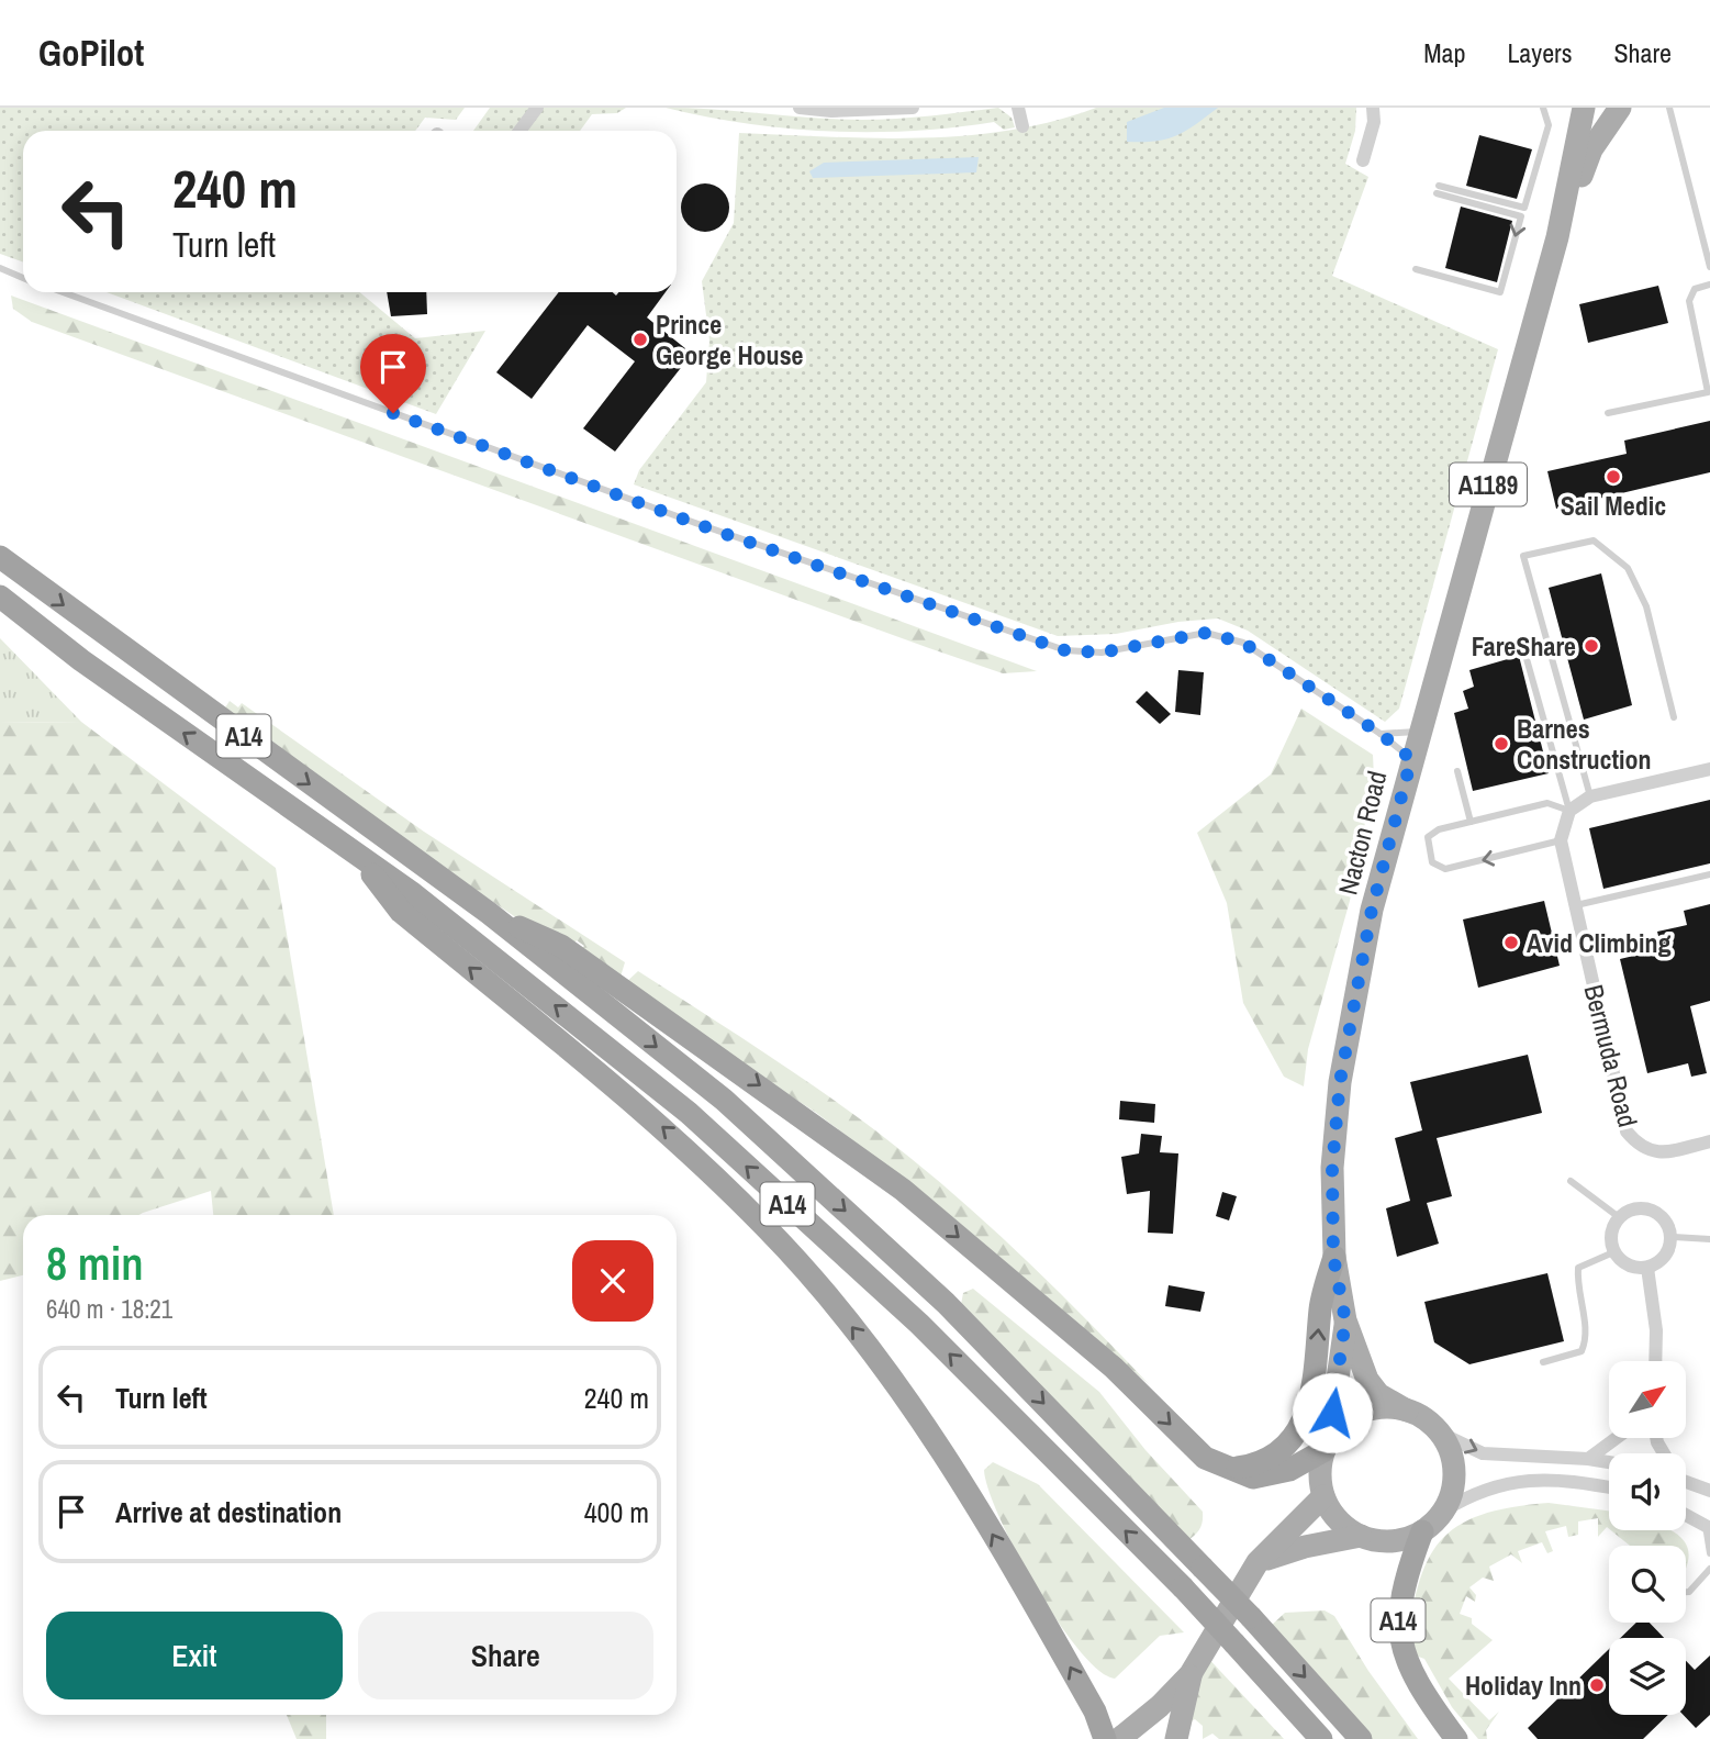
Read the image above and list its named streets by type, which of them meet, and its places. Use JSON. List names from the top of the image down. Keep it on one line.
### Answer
{"streets":{"highway":["A14"],"main road":["A1189","Nacton Road"],"street":["Bermuda Road"]},"crossings":[["A14","Nacton Road"]],"places":["Prince George House","Sail Medic","FareShare","Barnes Construction","Avid Climbing","Holiday Inn"],"north":"top right","page":{"header":"GoPilot","nav":["Map","Layers","Share"],"turn":["240 m","Turn left"],"heading":["8 min","640 m · 18:21"],"list":[{"name":"Turn left","value":"240 m"},{"name":"Arrive at destination","value":"400 m"}],"buttons":["Exit","Share"]}}
